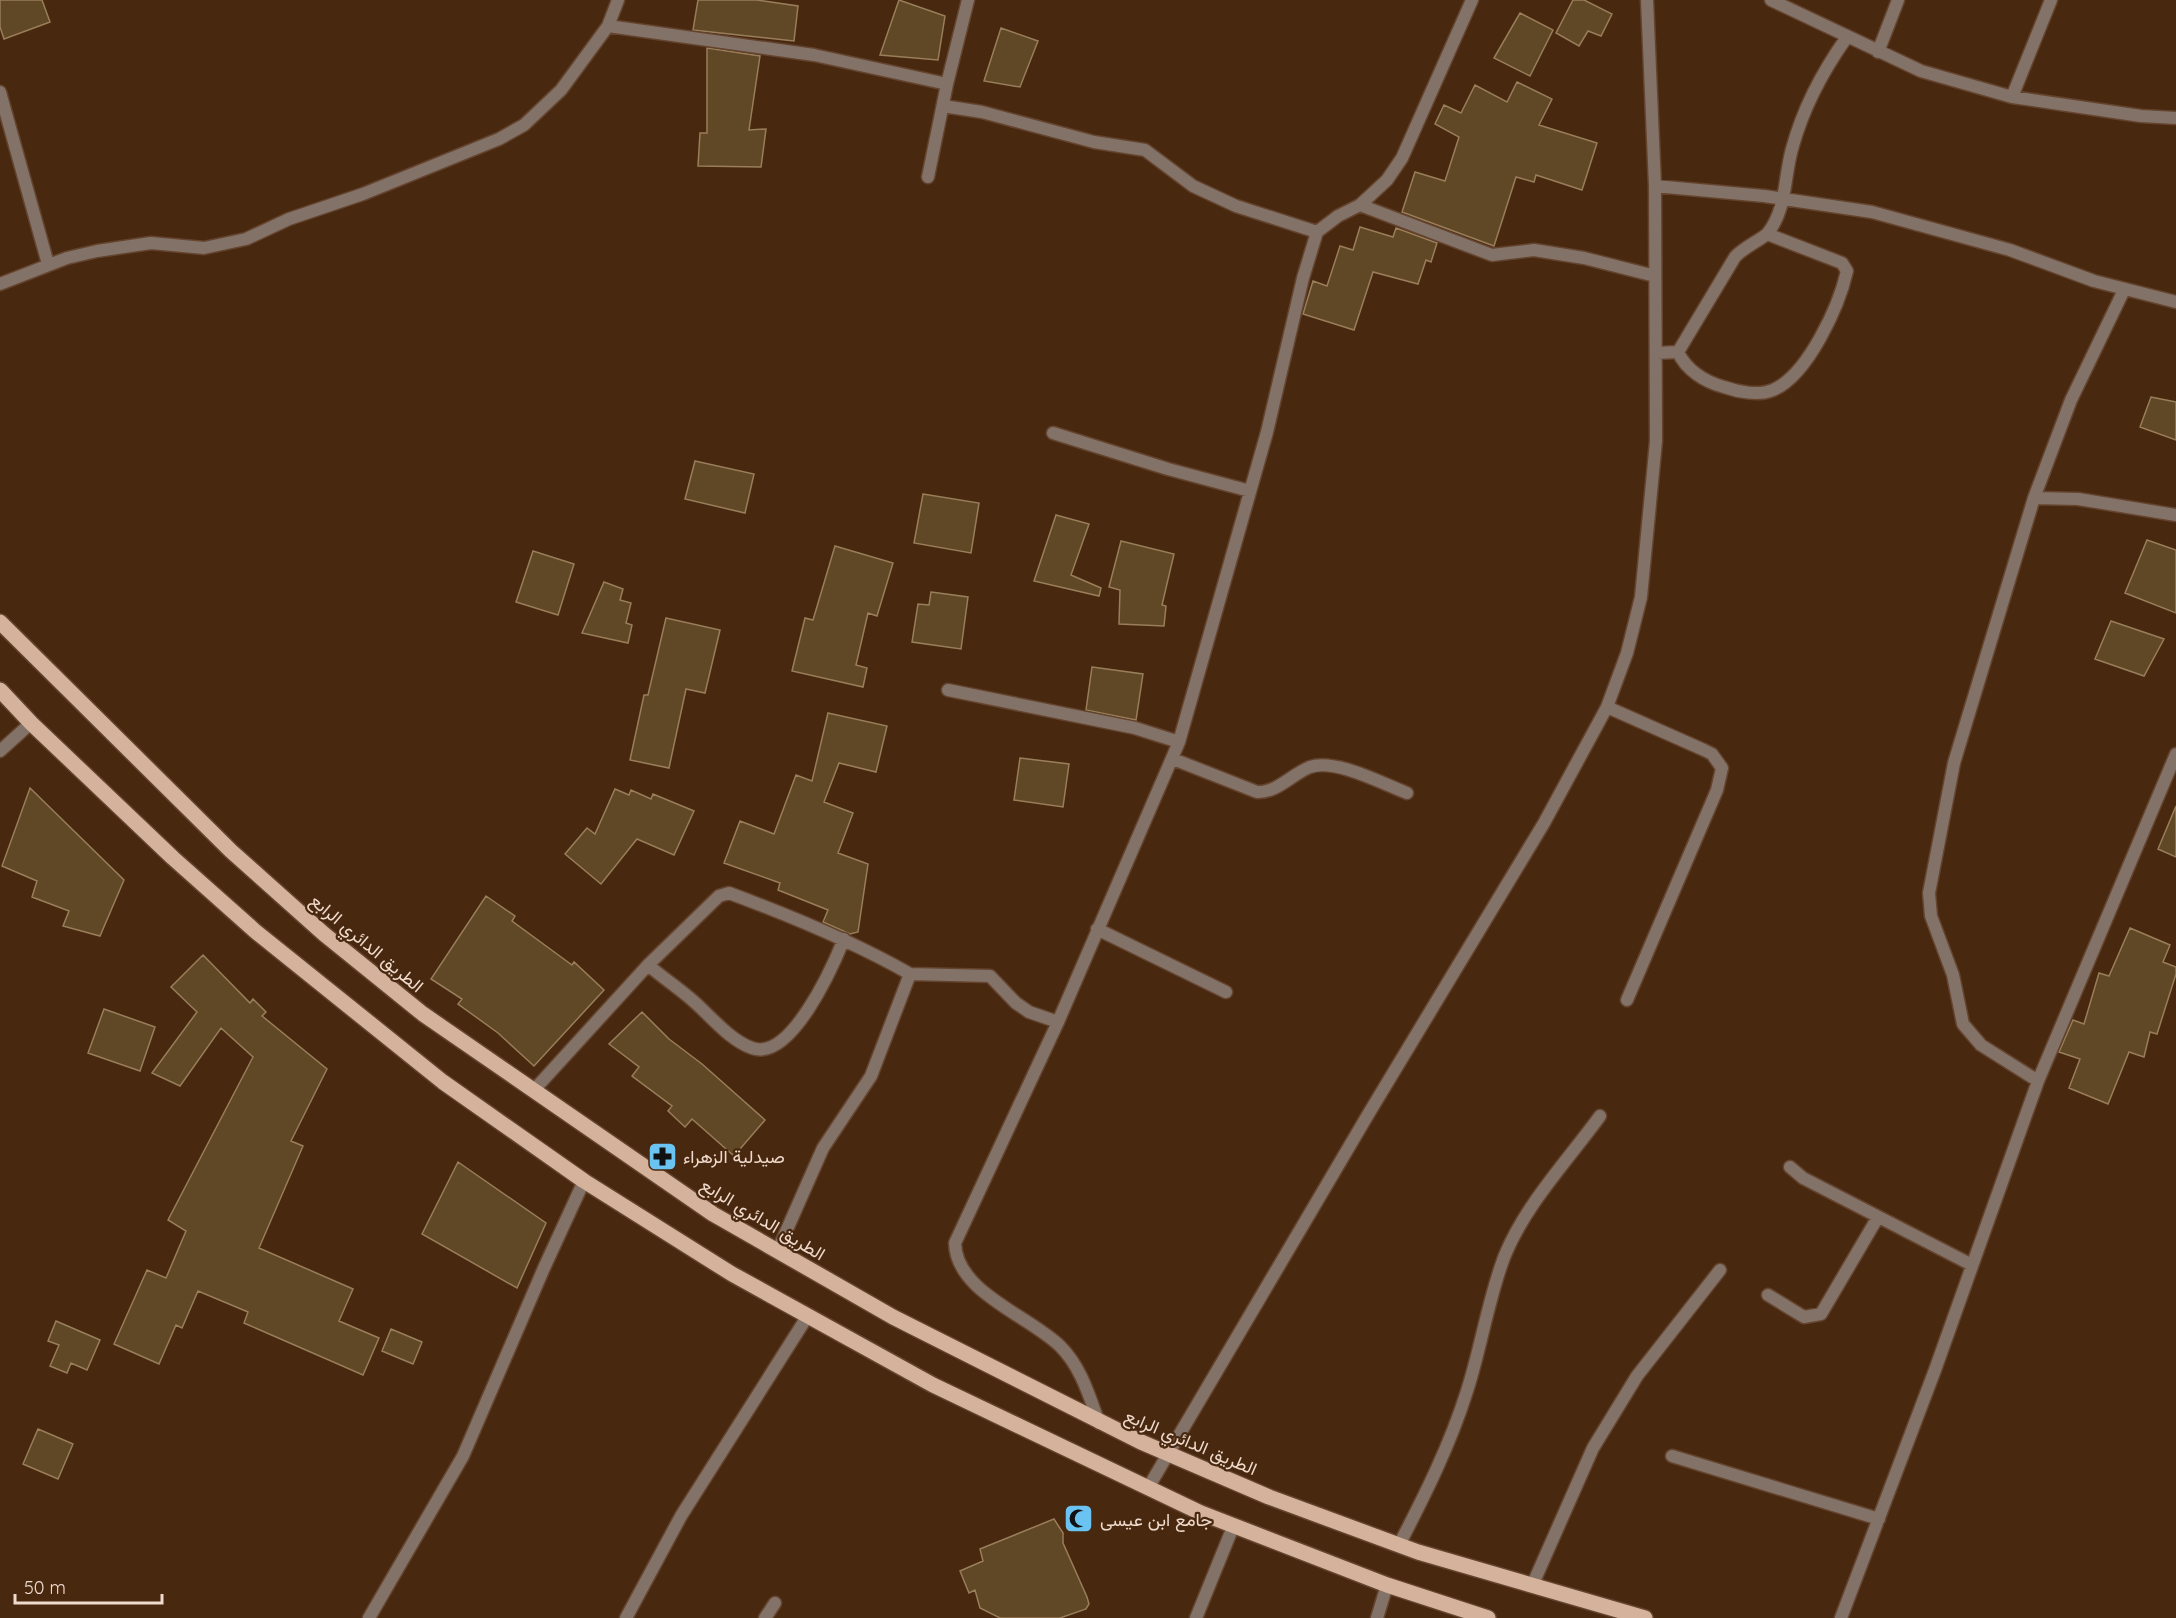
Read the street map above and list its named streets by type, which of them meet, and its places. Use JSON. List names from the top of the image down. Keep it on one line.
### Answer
{"streets":{"main road":["الطريق الدائري الرابع"]},"places":{"pharmacy":["صيدلية الزهراء"],"mosque":["جامع ابن عيسى"]},"scale_bar":"50 m"}
